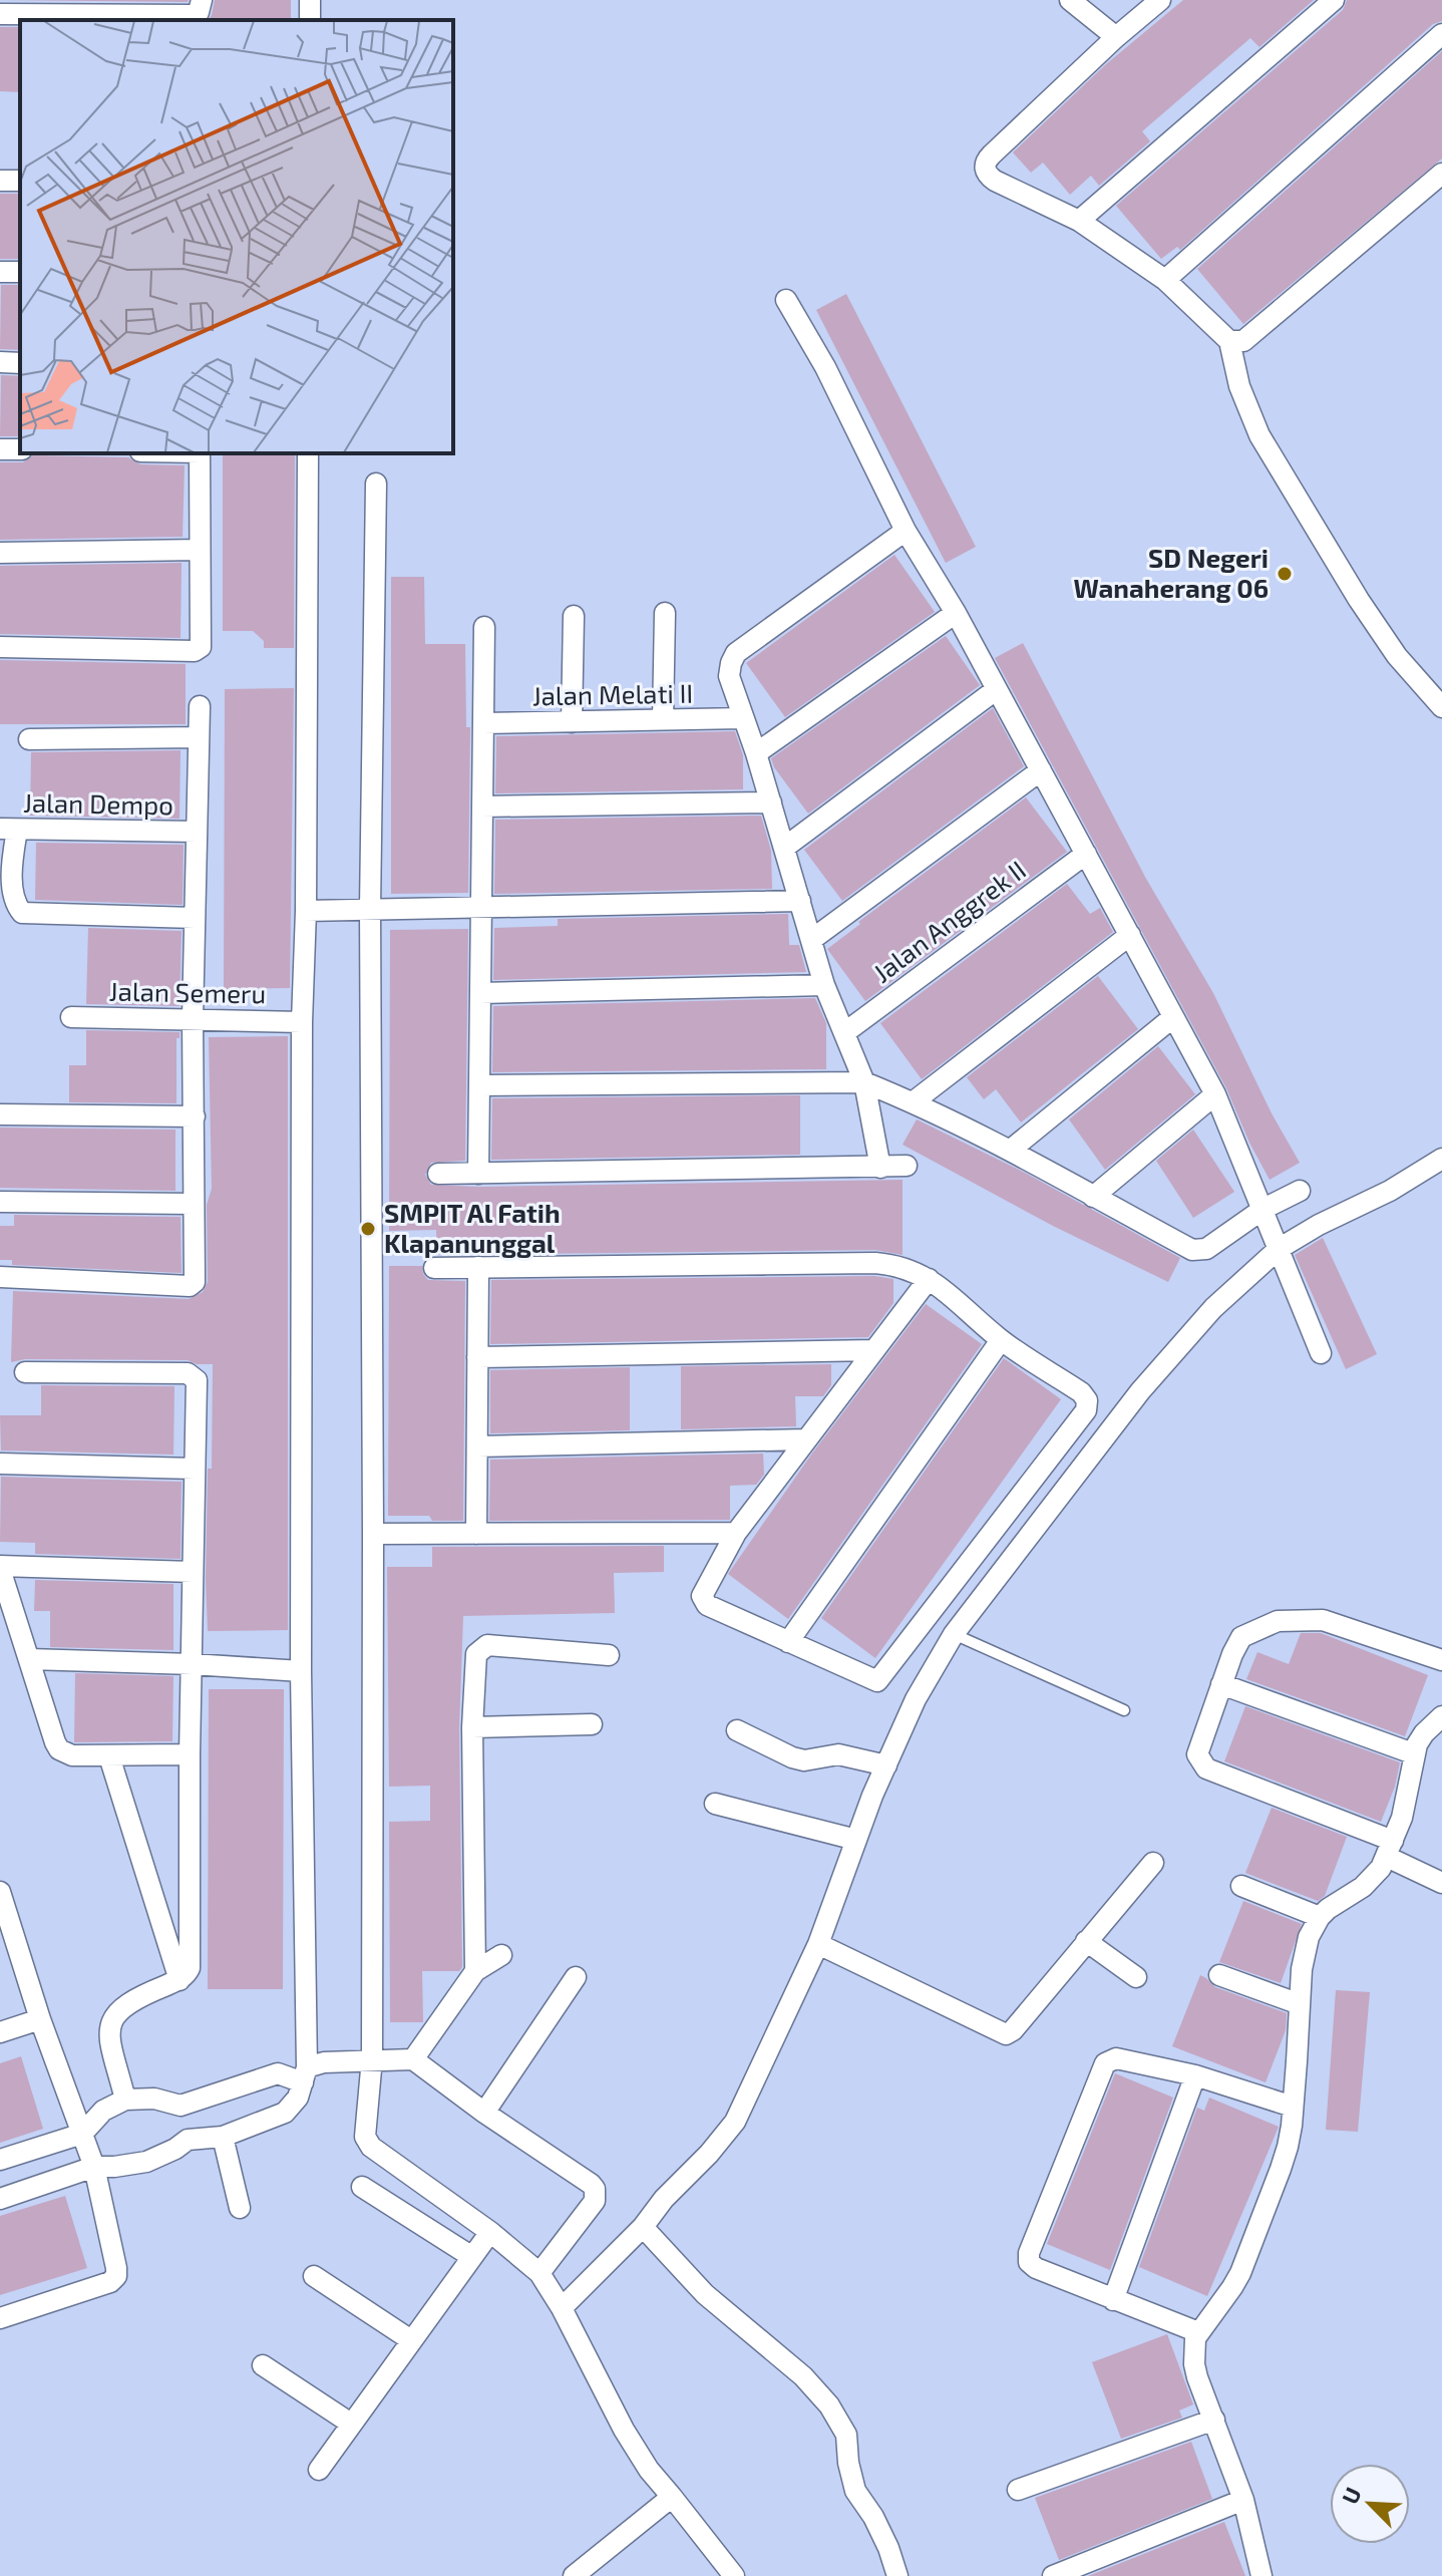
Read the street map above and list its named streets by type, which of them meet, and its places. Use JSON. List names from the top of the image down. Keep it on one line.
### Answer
{"streets":{"street":["Jalan Melati II","Jalan Dempo","Jalan Anggrek II","Jalan Semeru"]},"places":["SD Negeri Wanaherang 06","SMPIT Al Fatih Klapanunggal"],"north":"top left"}
